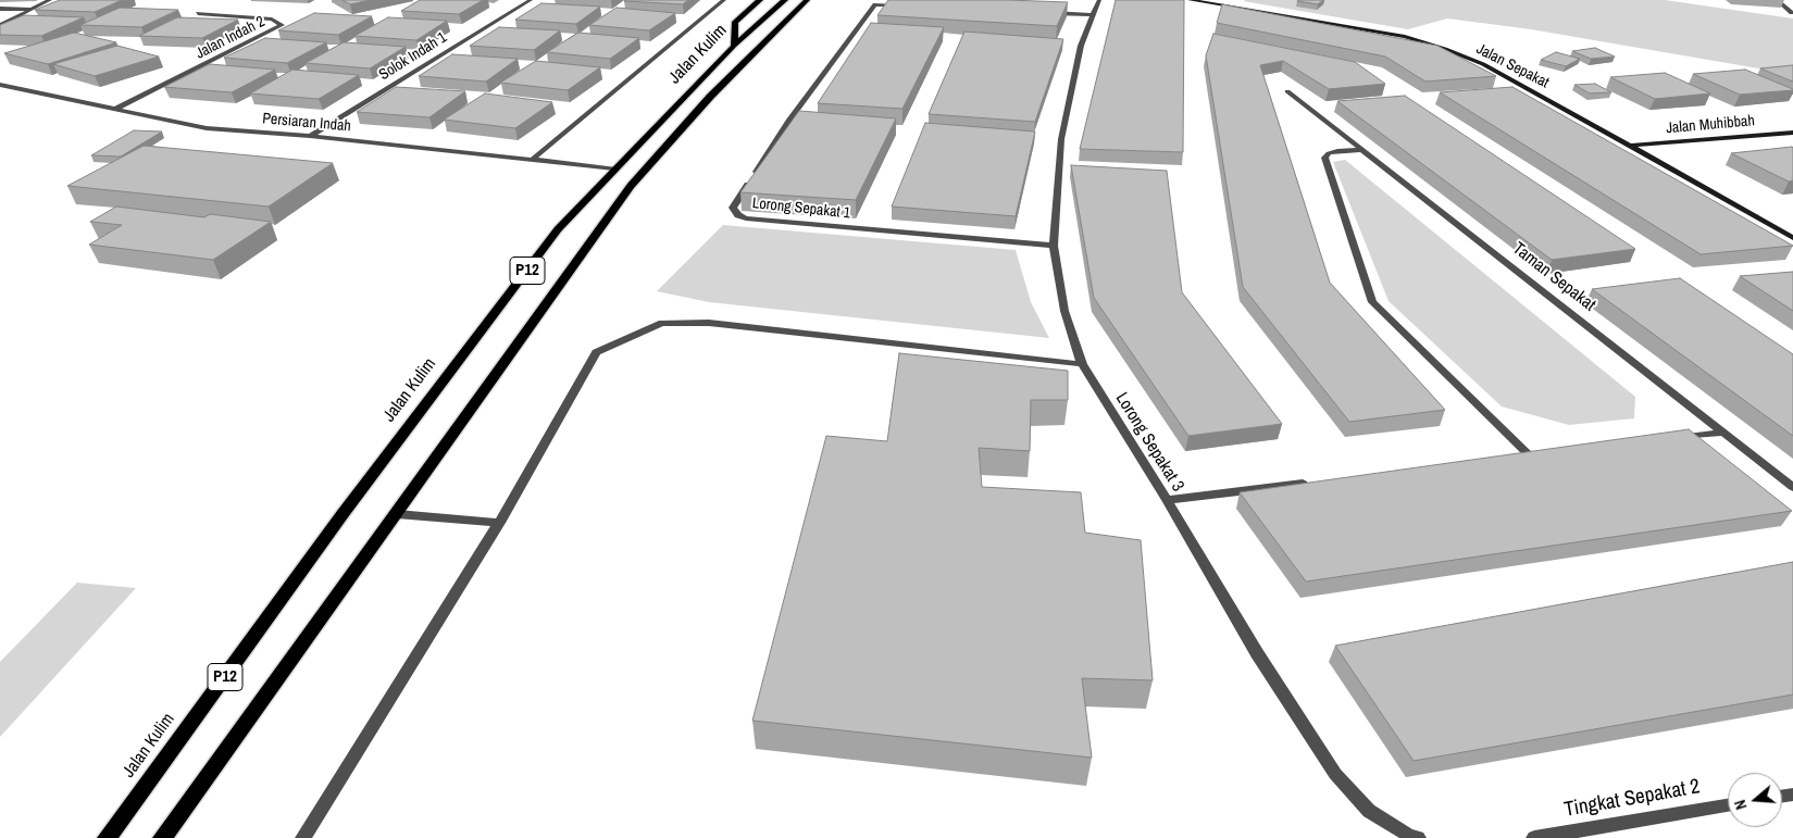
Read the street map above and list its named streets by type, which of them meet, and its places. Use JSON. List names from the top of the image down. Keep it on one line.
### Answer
{"streets":{"main road":["Jalan Kulim","P12"],"street":["Jalan Indah 2","Solok Indah 1","Jalan Sepakat","Persiaran Indah","Jalan Muhibbah","Lorong Sepakat 1","Taman Sepakat","Lorong Sepakat 3","Tingkat Sepakat 2"]},"crossings":[["Jalan Indah 2","Persiaran Indah"],["Jalan Kulim","Persiaran Indah"],["Solok Indah 1","Persiaran Indah"],["Jalan Sepakat","Jalan Muhibbah"],["Lorong Sepakat 1","Lorong Sepakat 3"]],"north":"left"}
